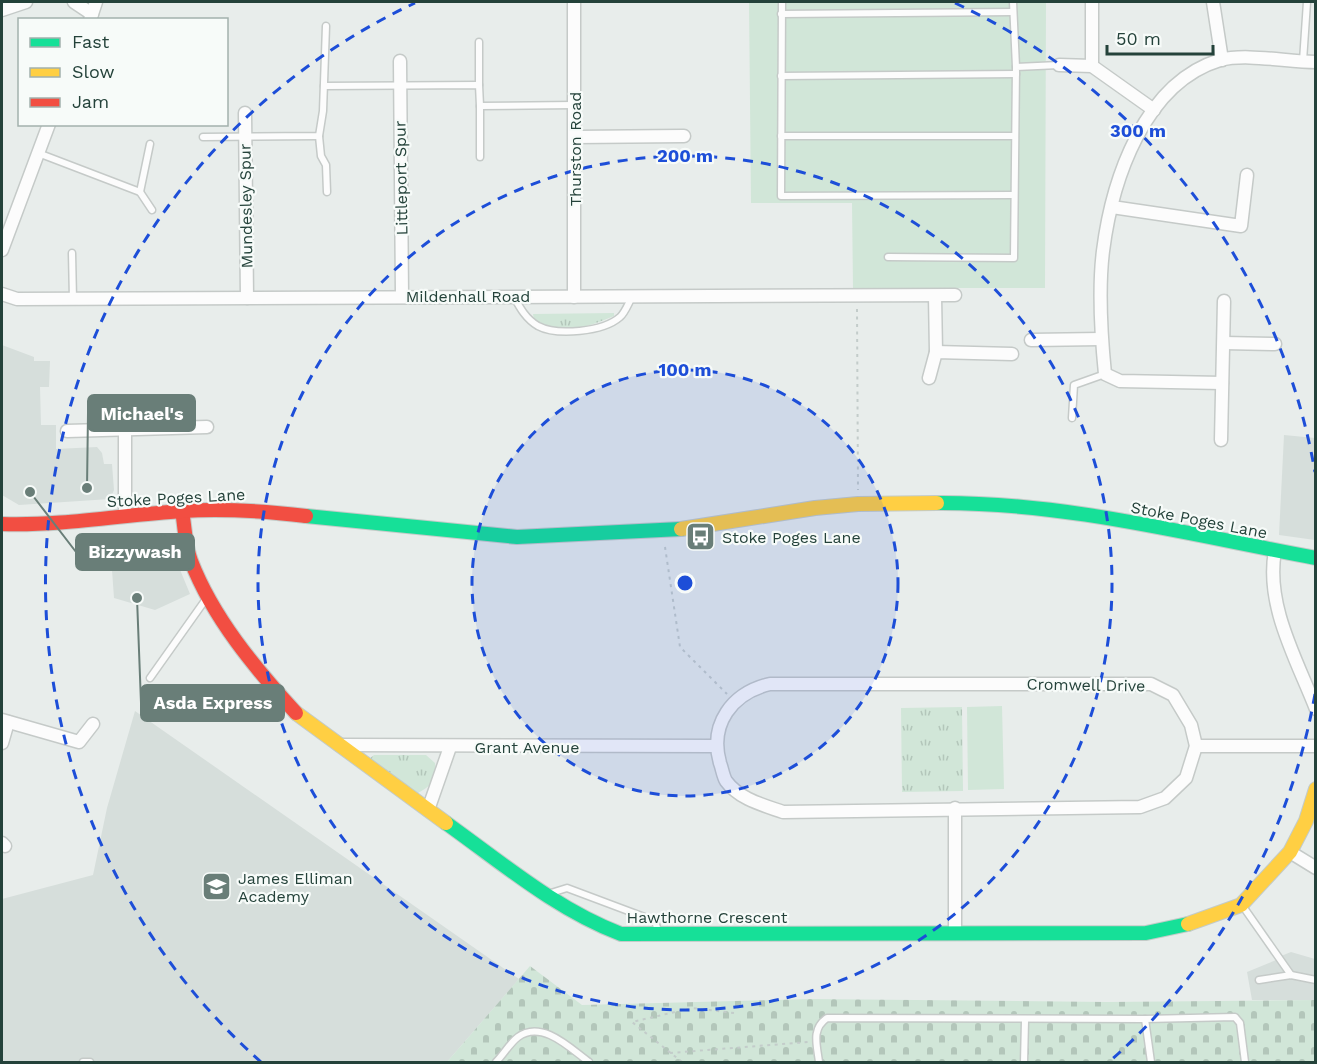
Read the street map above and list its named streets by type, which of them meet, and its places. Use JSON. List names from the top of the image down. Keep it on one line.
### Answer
{"streets":{"street":["Thurston Road","Littleport Spur","Mundesley Spur","Mildenhall Road","Stoke Poges Lane","Cromwell Drive","Grant Avenue","Hawthorne Crescent"]},"crossings":[["Thurston Road","Mildenhall Road"],["Littleport Spur","Mildenhall Road"],["Mundesley Spur","Mildenhall Road"],["Stoke Poges Lane","Hawthorne Crescent"],["Cromwell Drive","Grant Avenue"],["Grant Avenue","Hawthorne Crescent"]],"places":{"other":["Michael's","Bizzywash","Asda Express"],"bus stop":["Stoke Poges Lane"],"school or university":["James Elliman Academy"]},"legend":["Fast","Slow","Jam"],"scale_bar":"50 m","rings":["300 m","200 m","100 m"]}
